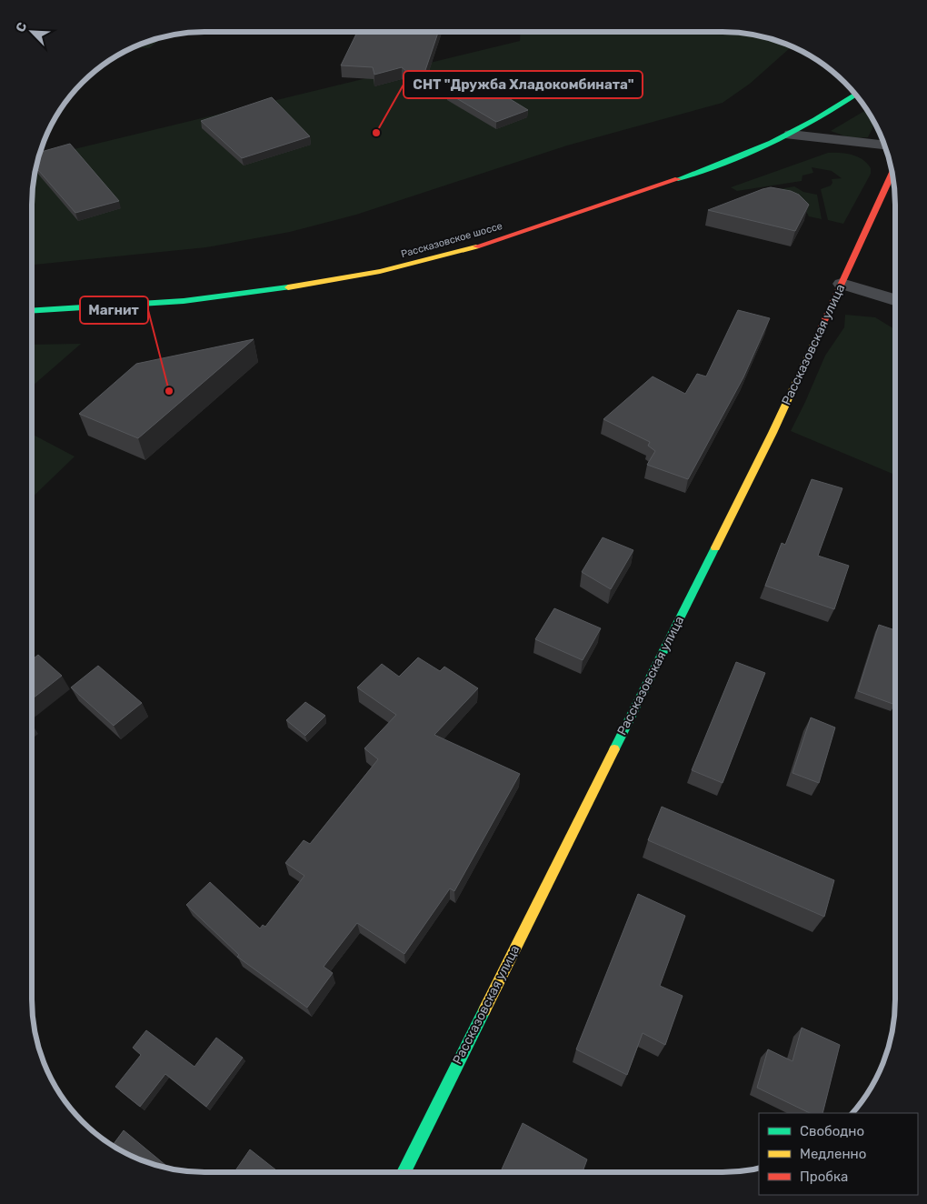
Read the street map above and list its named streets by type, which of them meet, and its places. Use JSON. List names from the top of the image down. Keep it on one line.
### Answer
{"streets":{"street":["Рассказовское шоссе","Рассказовская улица"]},"places":["СНТ \"Дружба Хладокомбината\"","Магнит"],"legend":["Свободно","Медленно","Пробка"],"north":"top left"}
